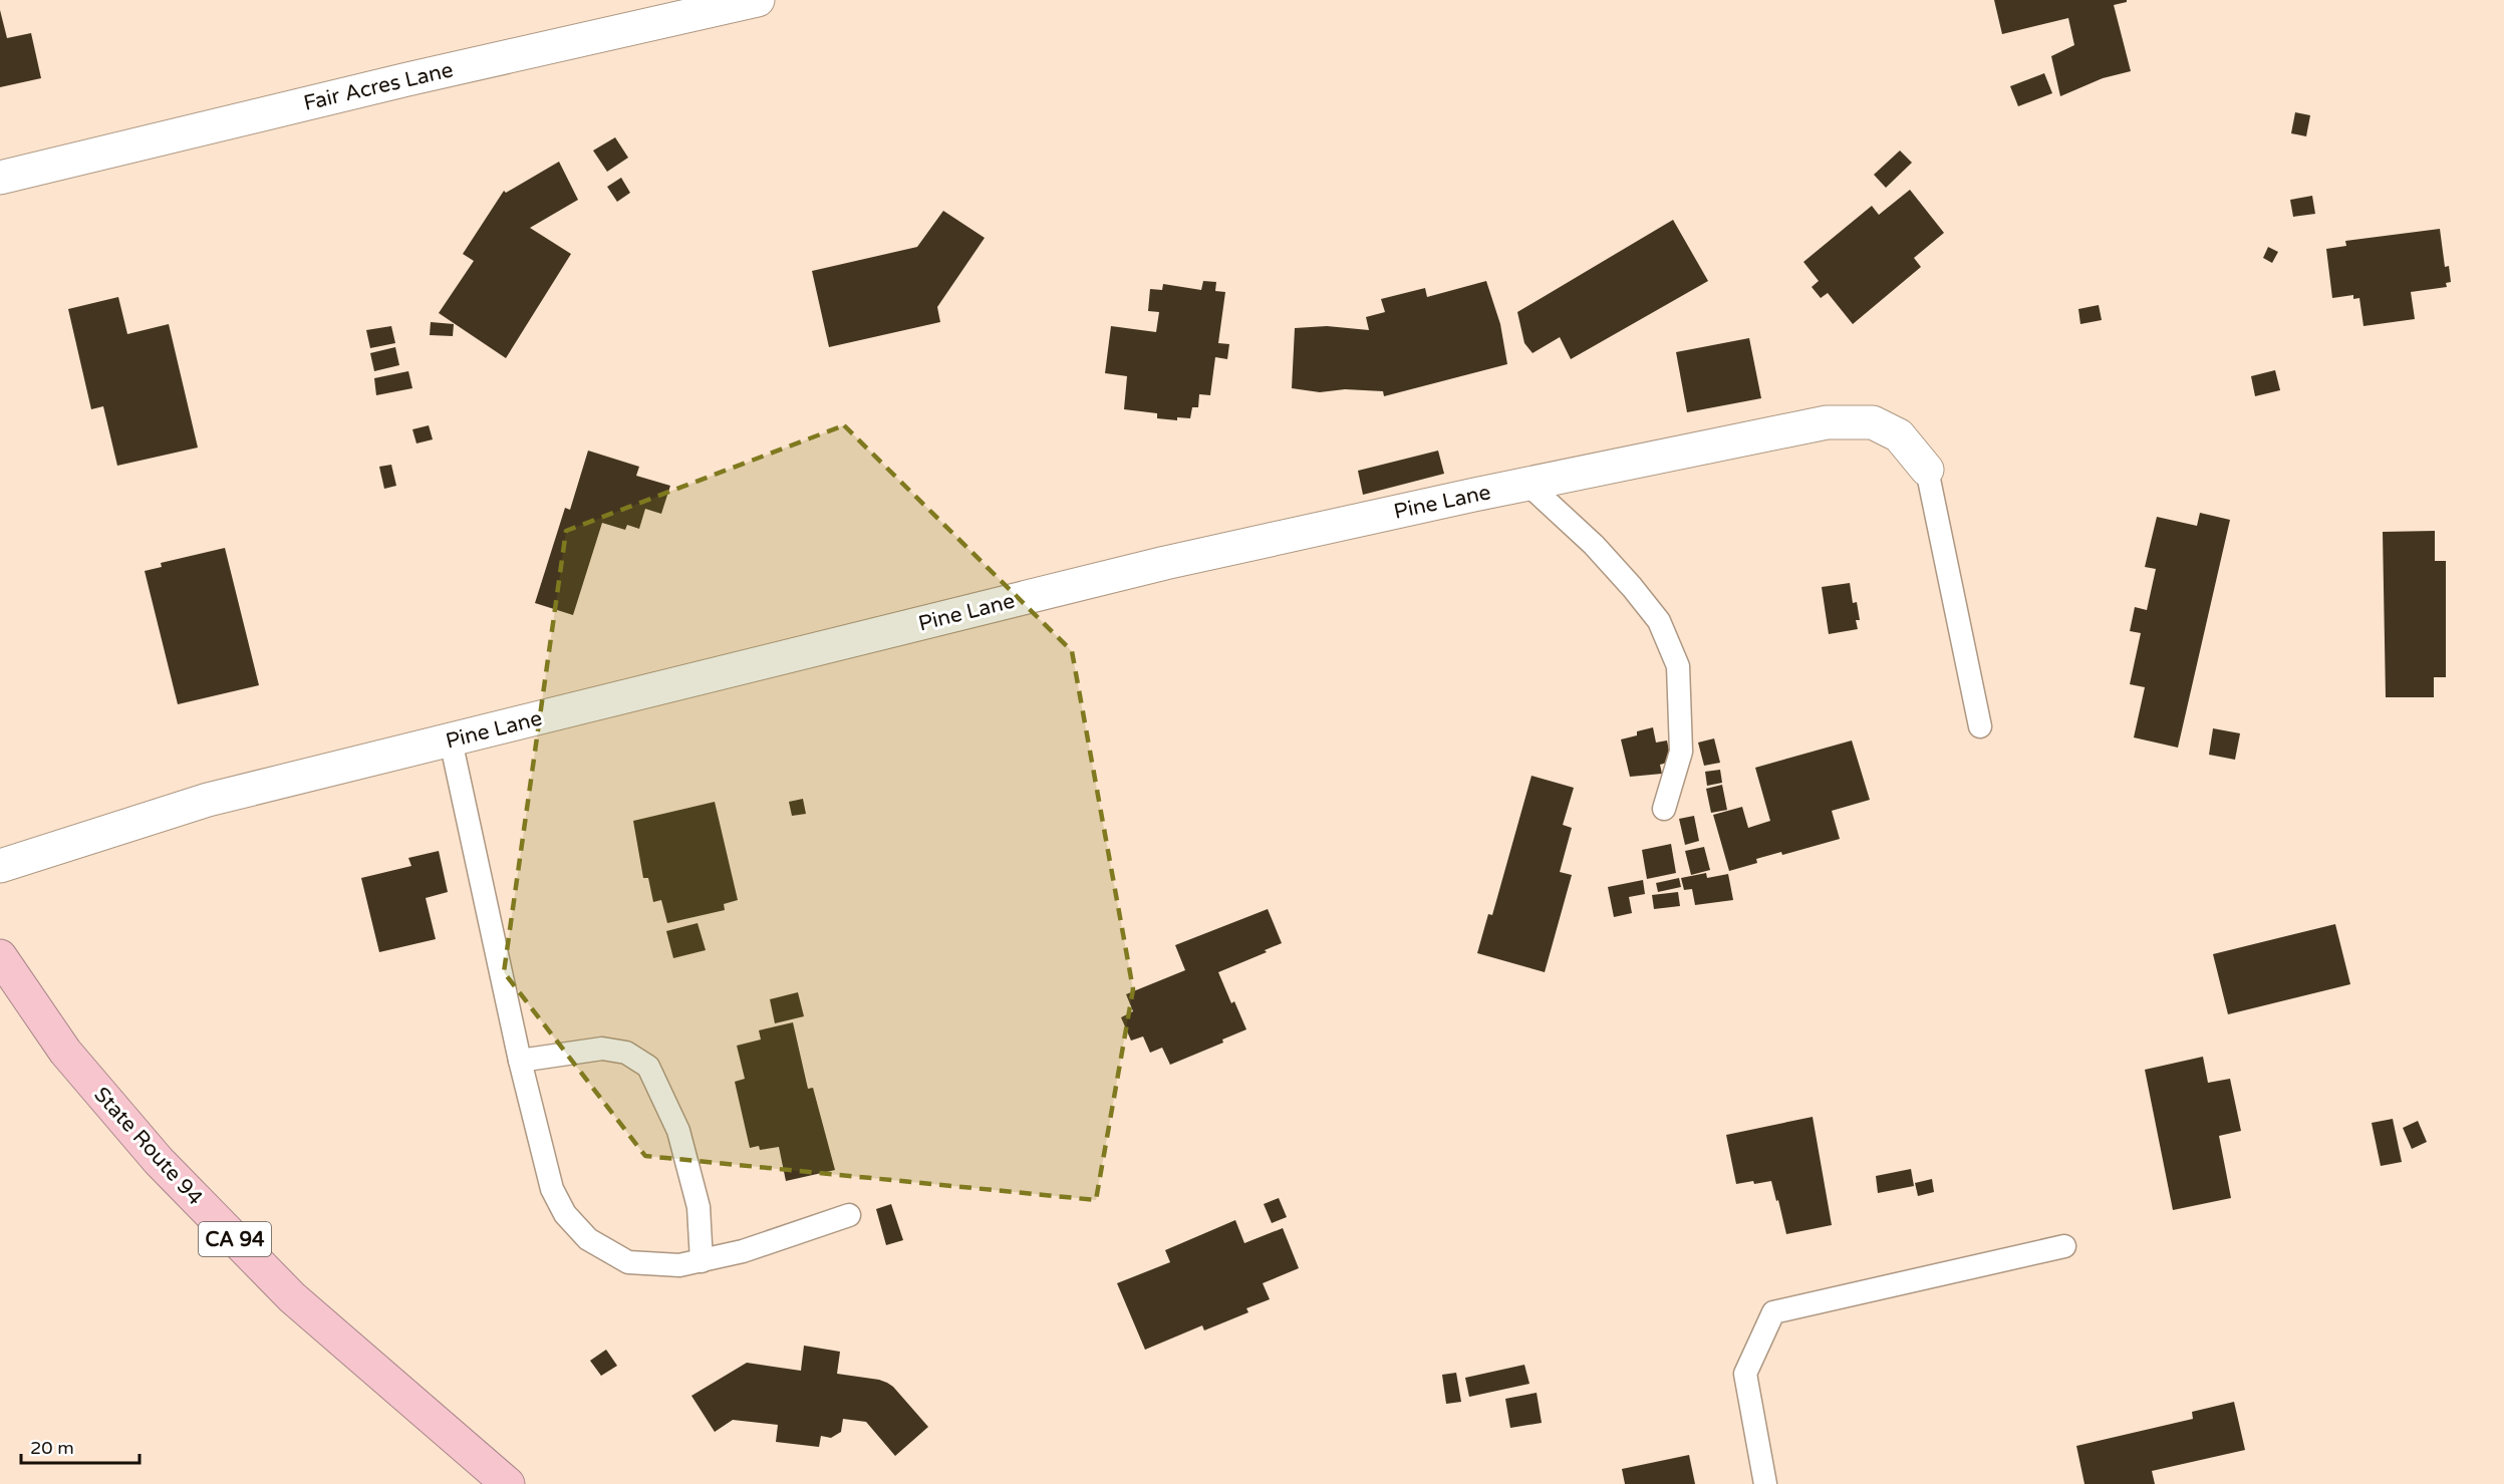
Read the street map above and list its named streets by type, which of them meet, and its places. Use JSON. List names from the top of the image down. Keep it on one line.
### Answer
{"streets":{"highway":["State Route 94","CA 94"],"street":["Fair Acres Lane","Pine Lane"]},"scale_bar":"20 m"}
